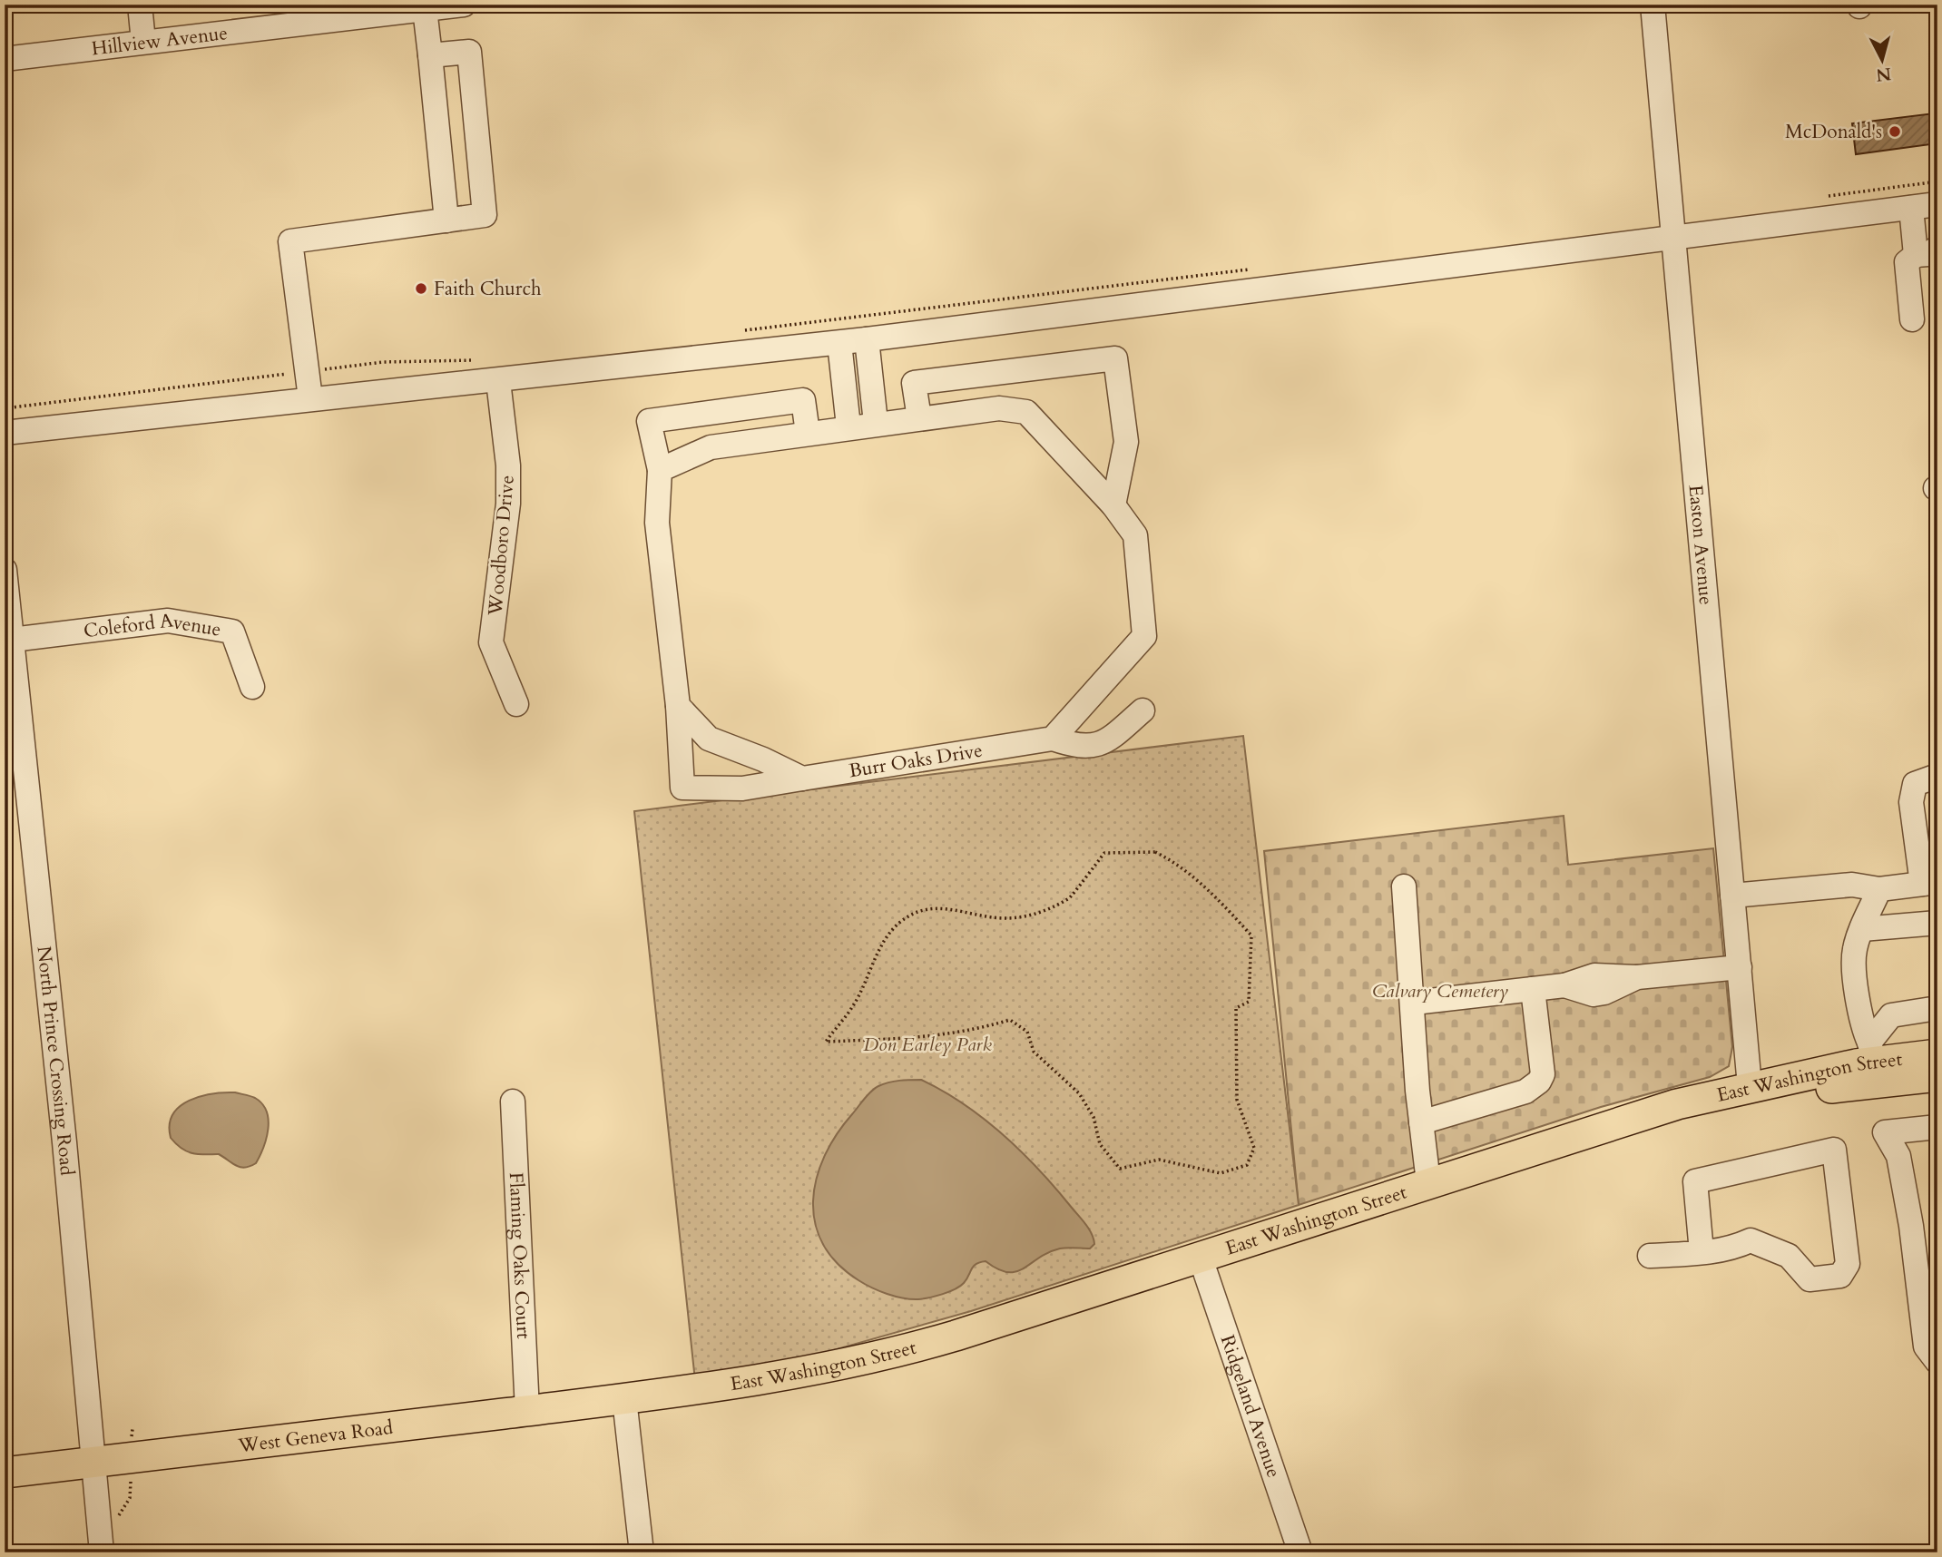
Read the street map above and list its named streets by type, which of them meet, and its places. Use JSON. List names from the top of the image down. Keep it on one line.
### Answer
{"streets":{"main road":["East Washington Street","West Geneva Road"],"street":["Hillview Avenue","Woodboro Drive","Easton Avenue","Coleford Avenue","Burr Oaks Drive","North Prince Crossing Road","Flaming Oaks Court","Ridgeland Avenue"]},"crossings":[["Easton Avenue","East Washington Street"],["Coleford Avenue","North Prince Crossing Road"],["North Prince Crossing Road","West Geneva Road"],["East Washington Street","Ridgeland Avenue"],["East Washington Street","West Geneva Road"],["Flaming Oaks Court","West Geneva Road"]],"parks":["Calvary Cemetery","Don Earley Park"],"places":["McDonald's","Faith Church"],"north":"bottom"}
